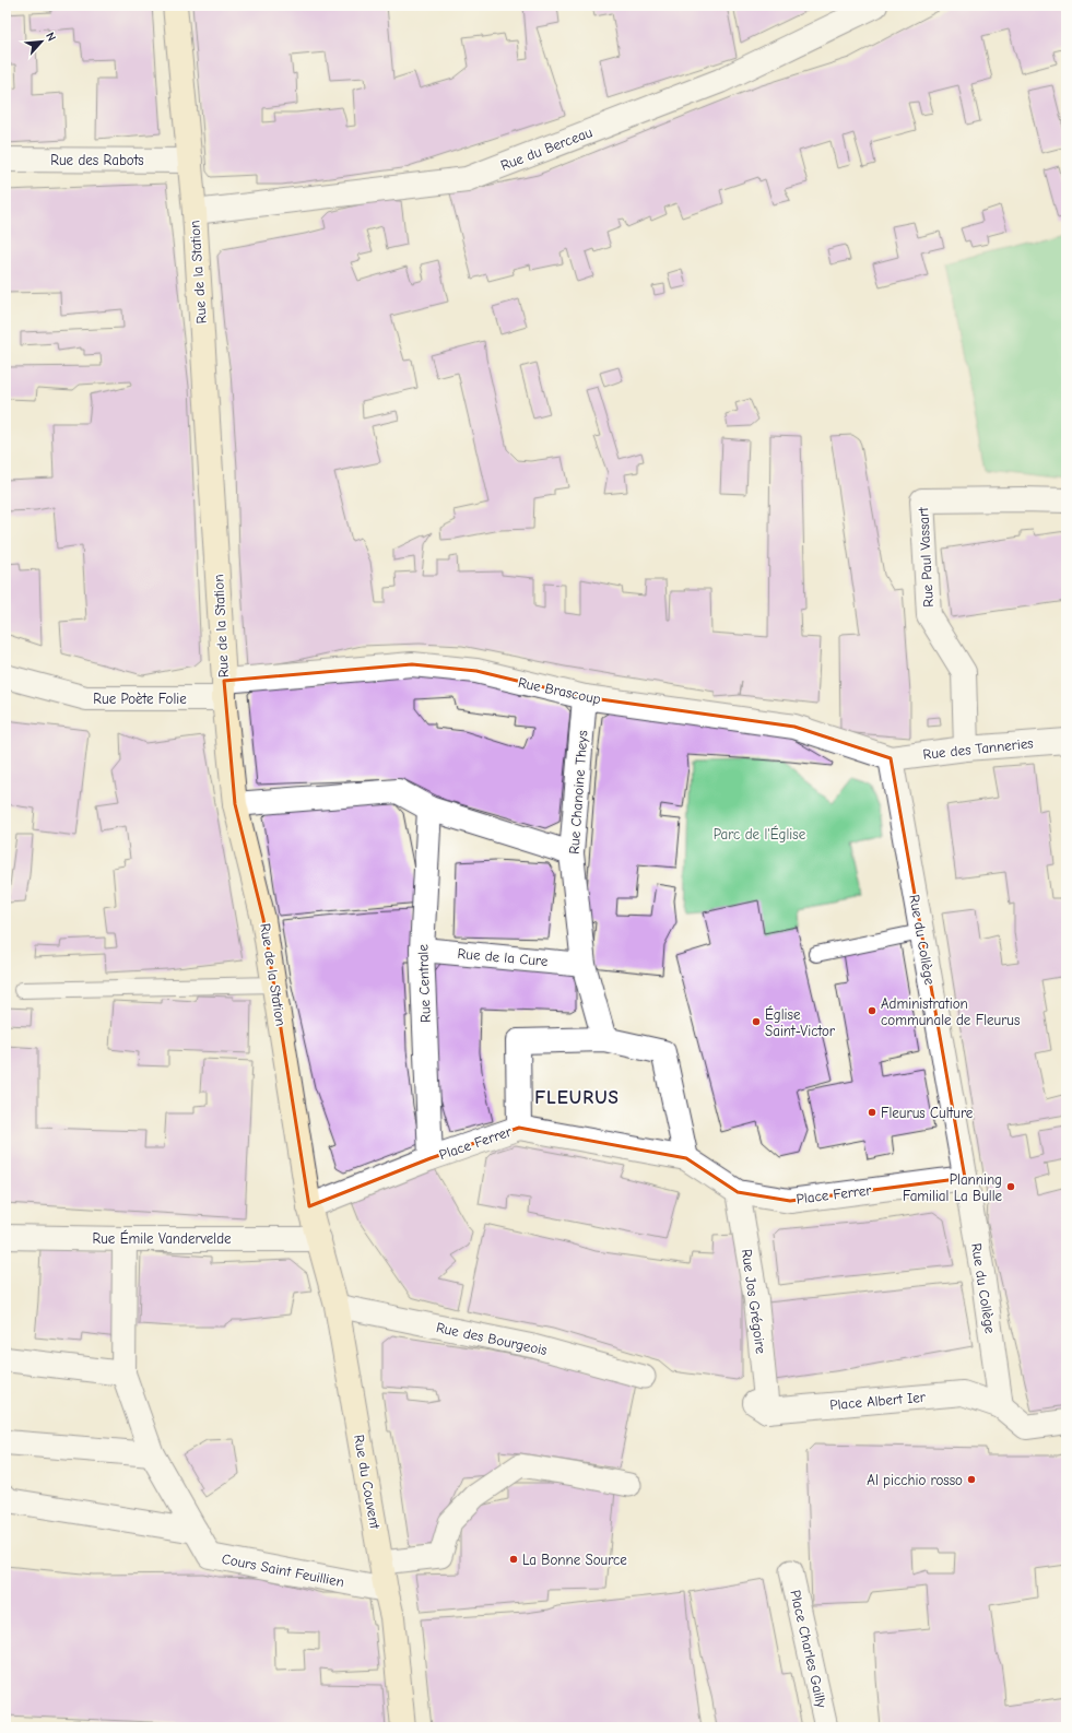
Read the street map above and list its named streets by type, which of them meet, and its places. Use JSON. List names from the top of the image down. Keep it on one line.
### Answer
{"streets":{"main road":["Rue de la Station","Rue du Couvent"],"street":["Rue du Berceau","Rue des Rabots","Rue Paul Vassart","Rue Brascoup","Rue Poète Folie","Rue des Tanneries","Rue Chanoine Theys","Rue du Collège","Rue de la Cure","Rue Centrale","Place Ferrer","Rue Émile Vandervelde","Rue Jos Grégoire","Rue des Bourgeois","Place Albert Ier","Cours Saint Feuillien","Place Charles Gailly"]},"crossings":[["Rue du Berceau","Rue de la Station"],["Rue des Rabots","Rue de la Station"],["Rue de la Station","Rue Brascoup"],["Rue de la Station","Rue Poète Folie"],["Rue de la Station","Place Ferrer"],["Rue de la Station","Rue Émile Vandervelde"],["Rue de la Station","Rue du Couvent"],["Rue Paul Vassart","Rue des Tanneries"],["Rue Brascoup","Rue Poète Folie"],["Rue Brascoup","Rue des Tanneries"],["Rue Brascoup","Rue Chanoine Theys"],["Rue Brascoup","Rue du Collège"],["Rue des Tanneries","Rue du Collège"],["Rue Chanoine Theys","Rue de la Cure"],["Rue du Collège","Place Ferrer"],["Rue du Collège","Place Albert Ier"],["Rue de la Cure","Rue Centrale"],["Rue Centrale","Place Ferrer"],["Place Ferrer","Rue Jos Grégoire"],["Rue Émile Vandervelde","Rue du Couvent"],["Rue Émile Vandervelde","Cours Saint Feuillien"],["Rue Jos Grégoire","Place Albert Ier"],["Rue des Bourgeois","Rue du Couvent"],["Rue du Couvent","Cours Saint Feuillien"]],"districts":["FLEURUS"],"parks":["Parc de l'Église"],"places":["Administration communale de Fleurus","Église Saint-Victor","Fleurus Culture","Planning Familial La Bulle","Al picchio rosso","La Bonne Source"],"north":"top right"}
